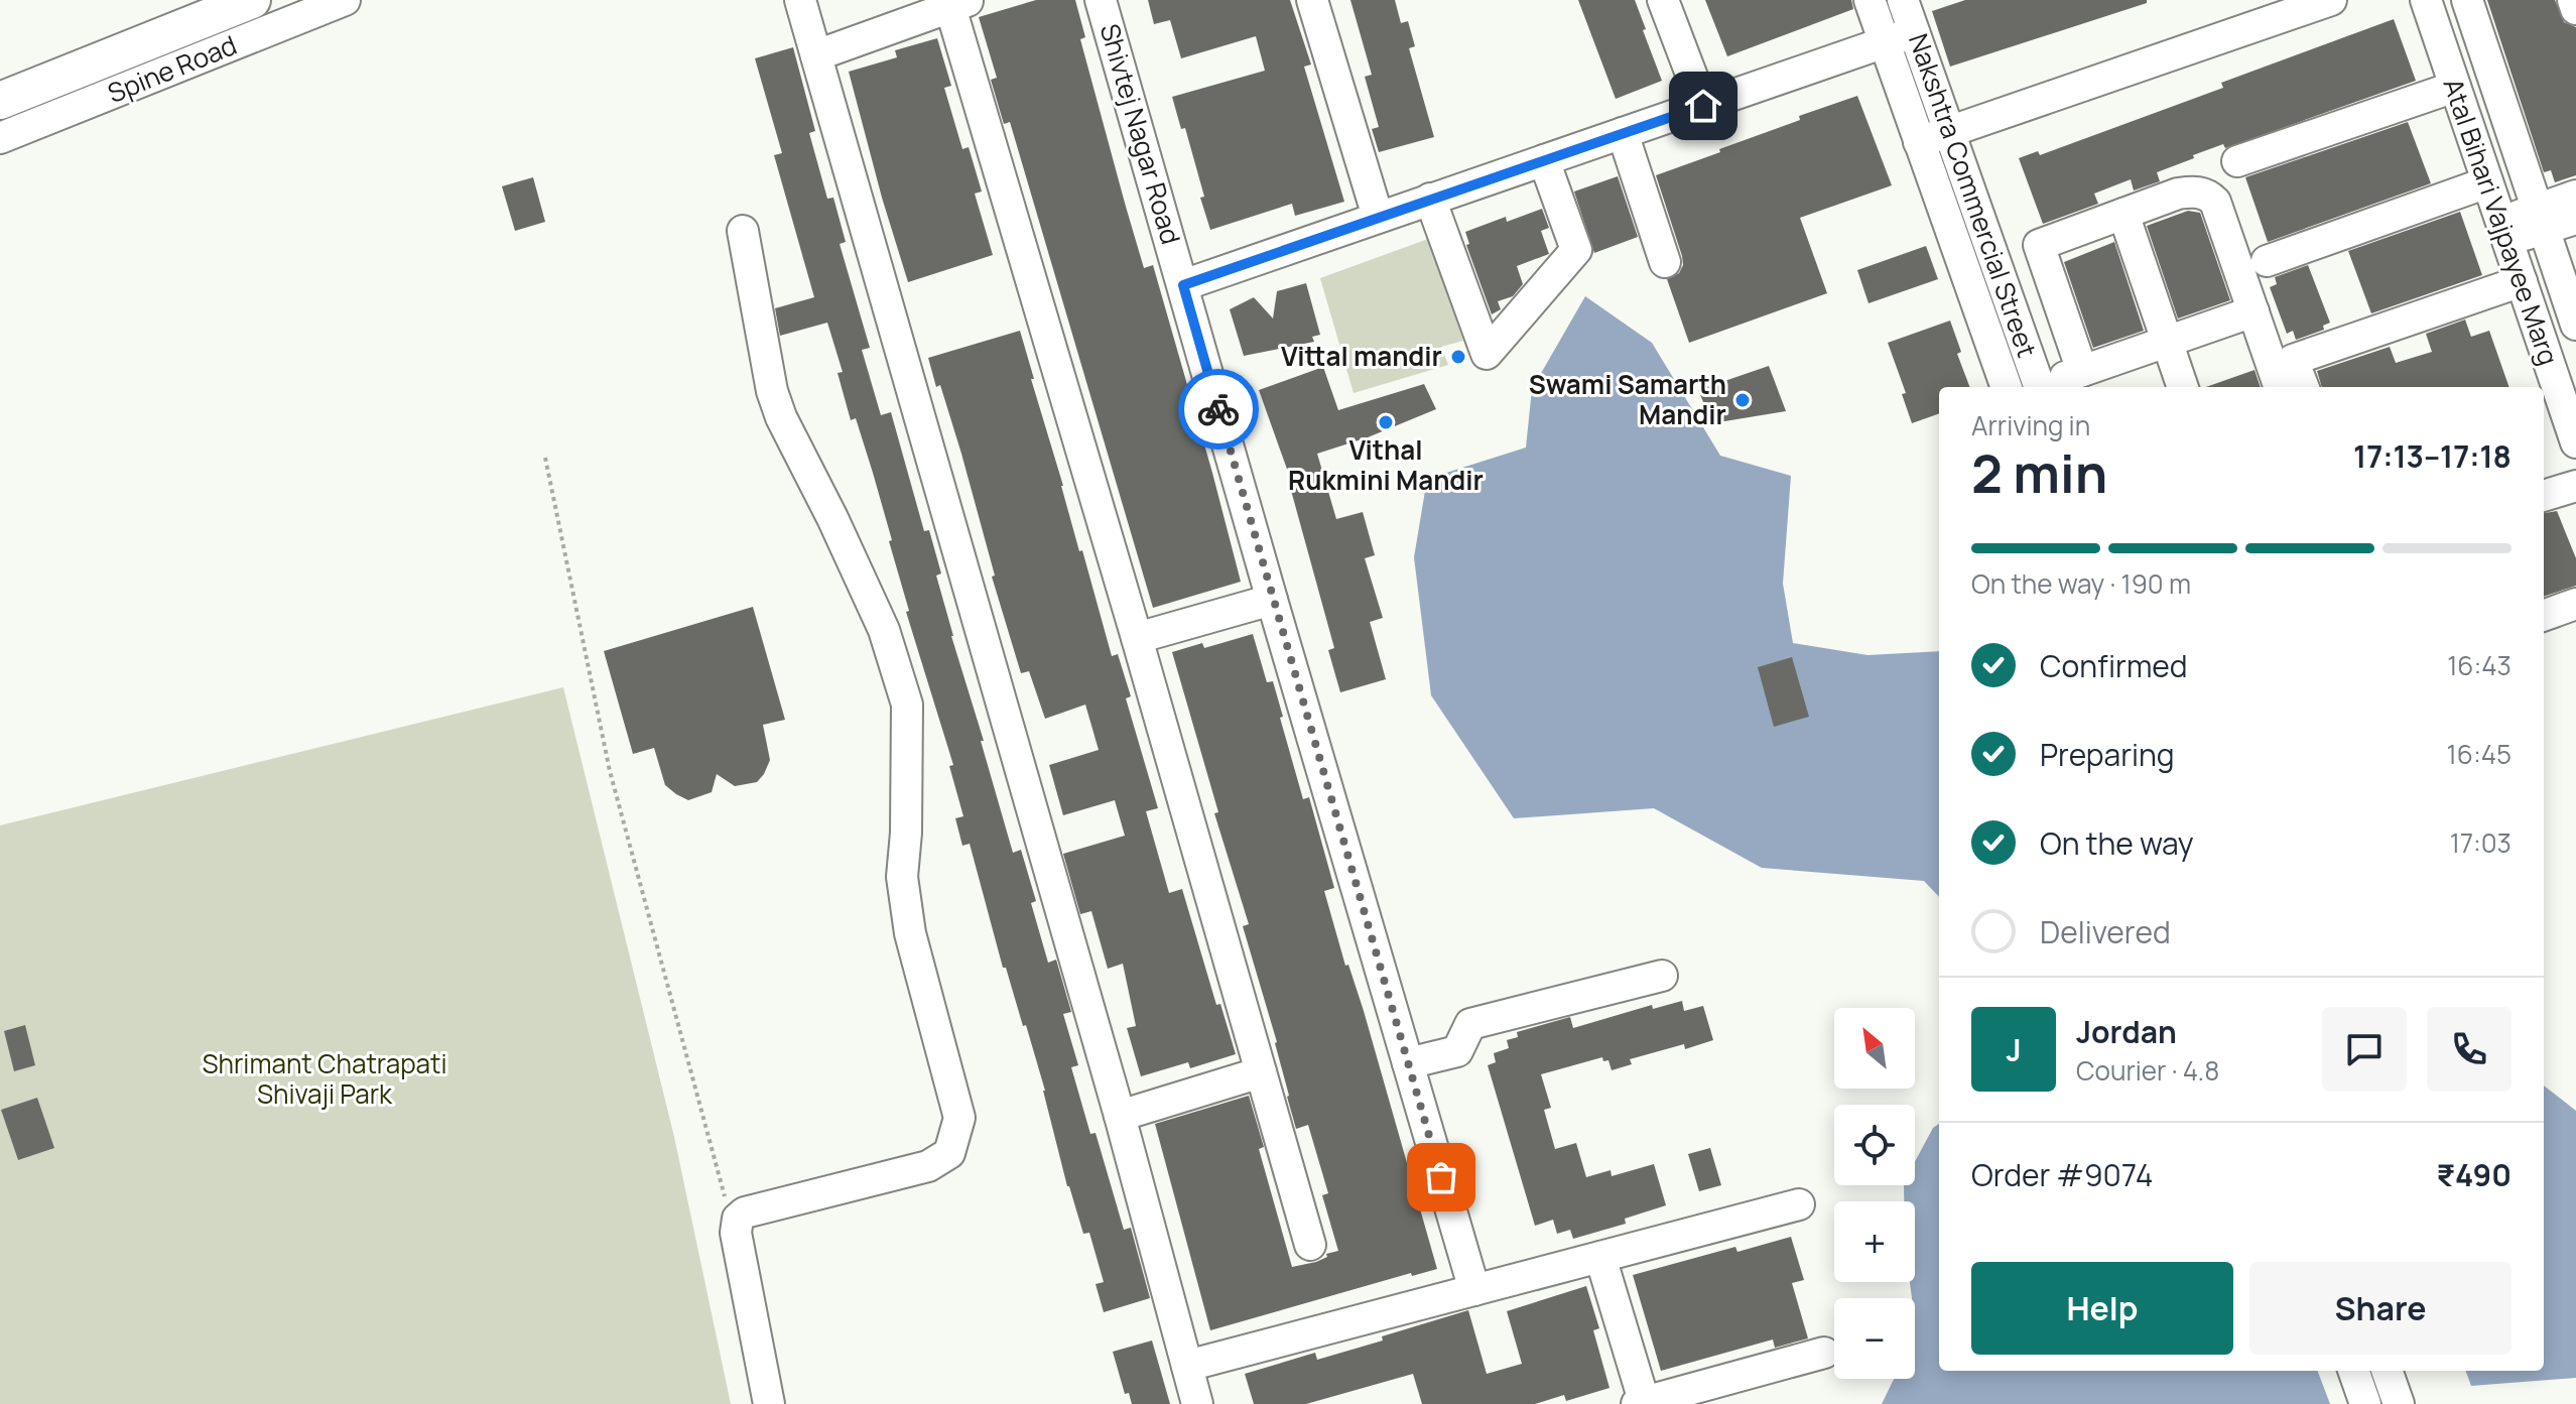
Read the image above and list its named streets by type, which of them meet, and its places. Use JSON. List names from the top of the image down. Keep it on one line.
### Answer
{"streets":{"main road":["Spine Road"],"street":["Shivtej Nagar Road","Nakshtra Commercial Street","Atal Bihari Vajpayee Marg"]},"parks":["Shrimant Chatrapati Shivaji Park"],"places":["Vittal mandir","Swami Samarth Mandir","Vithal Rukmini Mandir"],"north":"top left","page":{"heading":["2 min","Arriving in","17:13–17:18"],"panel":["Jordan","Courier · 4.8","Order #9074","₹490"],"bar":"On the way · 190 m","list":[["Confirmed","16:43"],["Preparing","16:45"],["On the way","17:03"],"Delivered"],"round":"J","map_buttons":["+","−"],"buttons":["Help","Share"]}}
